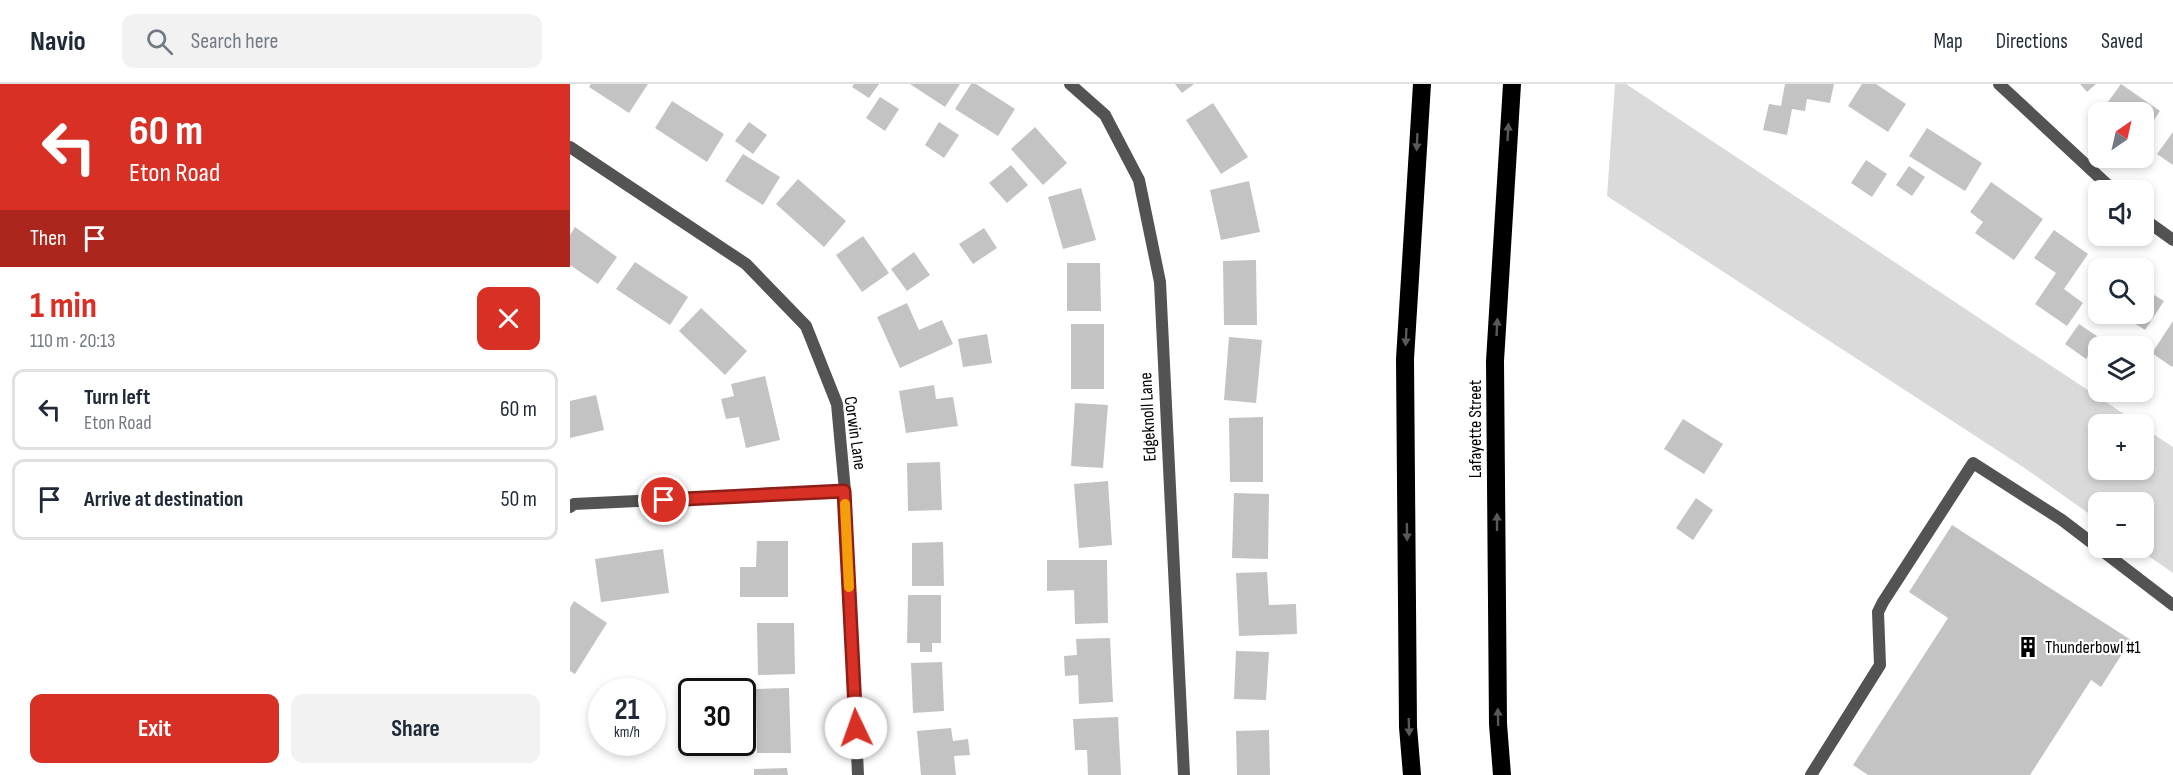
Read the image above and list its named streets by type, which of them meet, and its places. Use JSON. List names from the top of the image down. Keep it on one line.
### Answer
{"streets":{"highway":["Lafayette Street"],"street":["Edgeknoll Lane","Corwin Lane"]},"places":{"building":["Thunderbowl #1"]},"north":"top right","page":{"header":"Navio","search":"Search here","nav":["Map","Directions","Saved"],"turn":["60 m","Eton Road"],"map_buttons":["+","−"],"then":"Then","heading":["1 min","110 m · 20:13"],"list":[{"name":"Turn left","note":"Eton Road","value":"60 m"},{"name":"Arrive at destination","value":"50 m"}],"speed":"21 km/h","limit":"30","buttons":["Exit","Share"]}}
